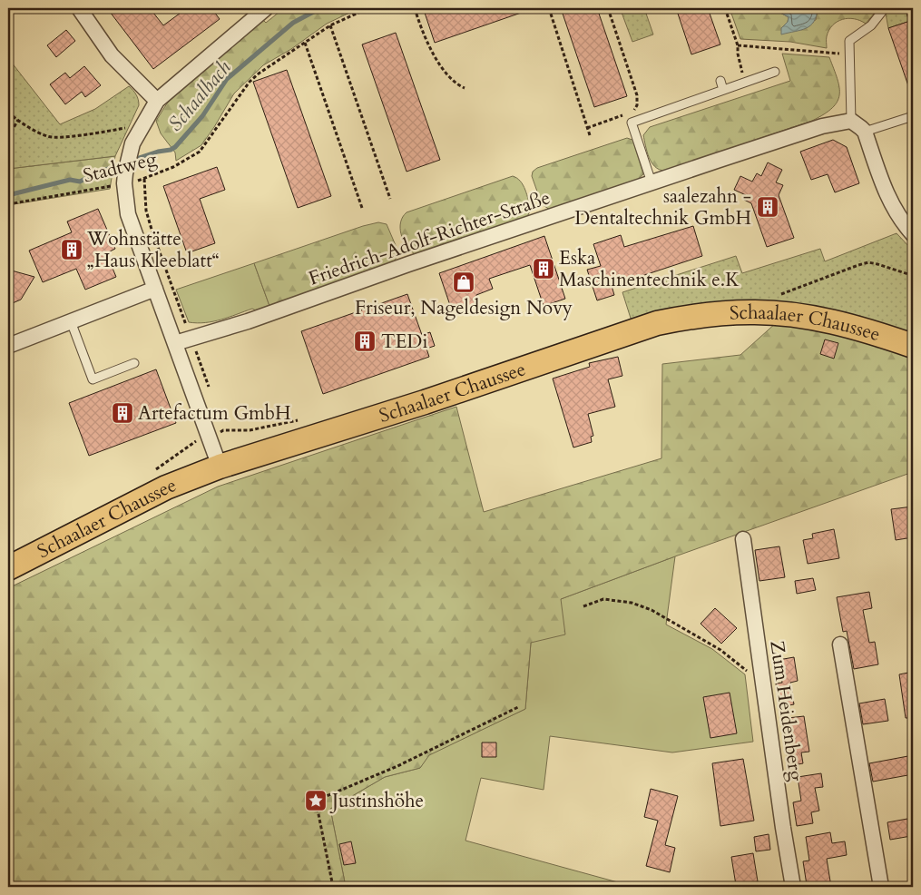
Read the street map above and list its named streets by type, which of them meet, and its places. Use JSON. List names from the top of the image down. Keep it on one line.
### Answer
{"streets":{"main road":["Schaalaer Chaussee"],"street":["Friedrich-Adolf-Richter-Straße","Zum Heidenberg"],"path":["Stadtweg"]},"water":["Schaalbach"],"places":{"building":["saalezahn - Dentaltechnik GmbH","Wohnstätte „Haus Kleeblatt“","Eska Maschinentechnik e.K","TEDi","Artefactum GmbH"],"shop":["Friseur, Nageldesign Novy"],"place":["Justinshöhe"]}}
